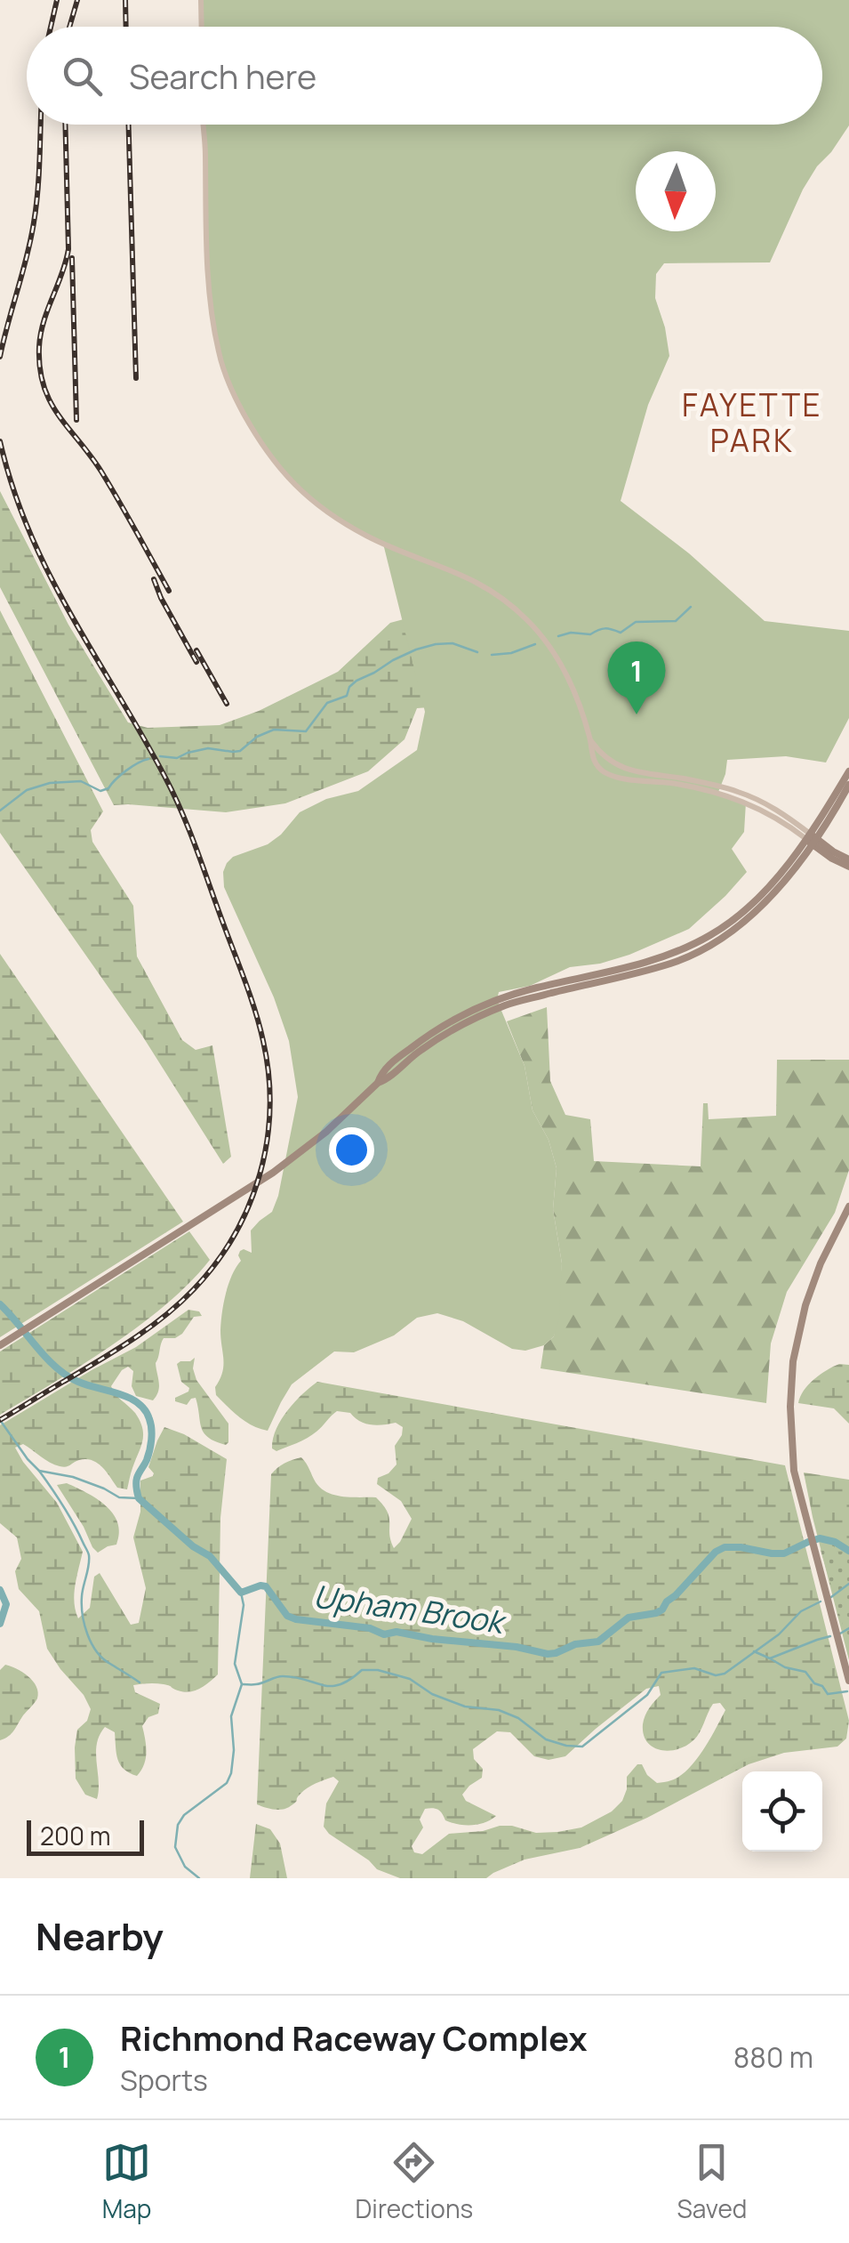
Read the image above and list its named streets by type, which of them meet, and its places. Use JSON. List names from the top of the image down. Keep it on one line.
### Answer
{"districts":["FAYETTE PARK"],"water":["Upham Brook"],"scale_bar":"200 m","north":"bottom","page":{"search":"Search here","pins":"1","scale":"200 m","heading":"Nearby","list":[{"mark":"1","name":"Richmond Raceway Complex","note":"Sports","value":"880 m"}],"nav":["Map","Directions","Saved"]}}
